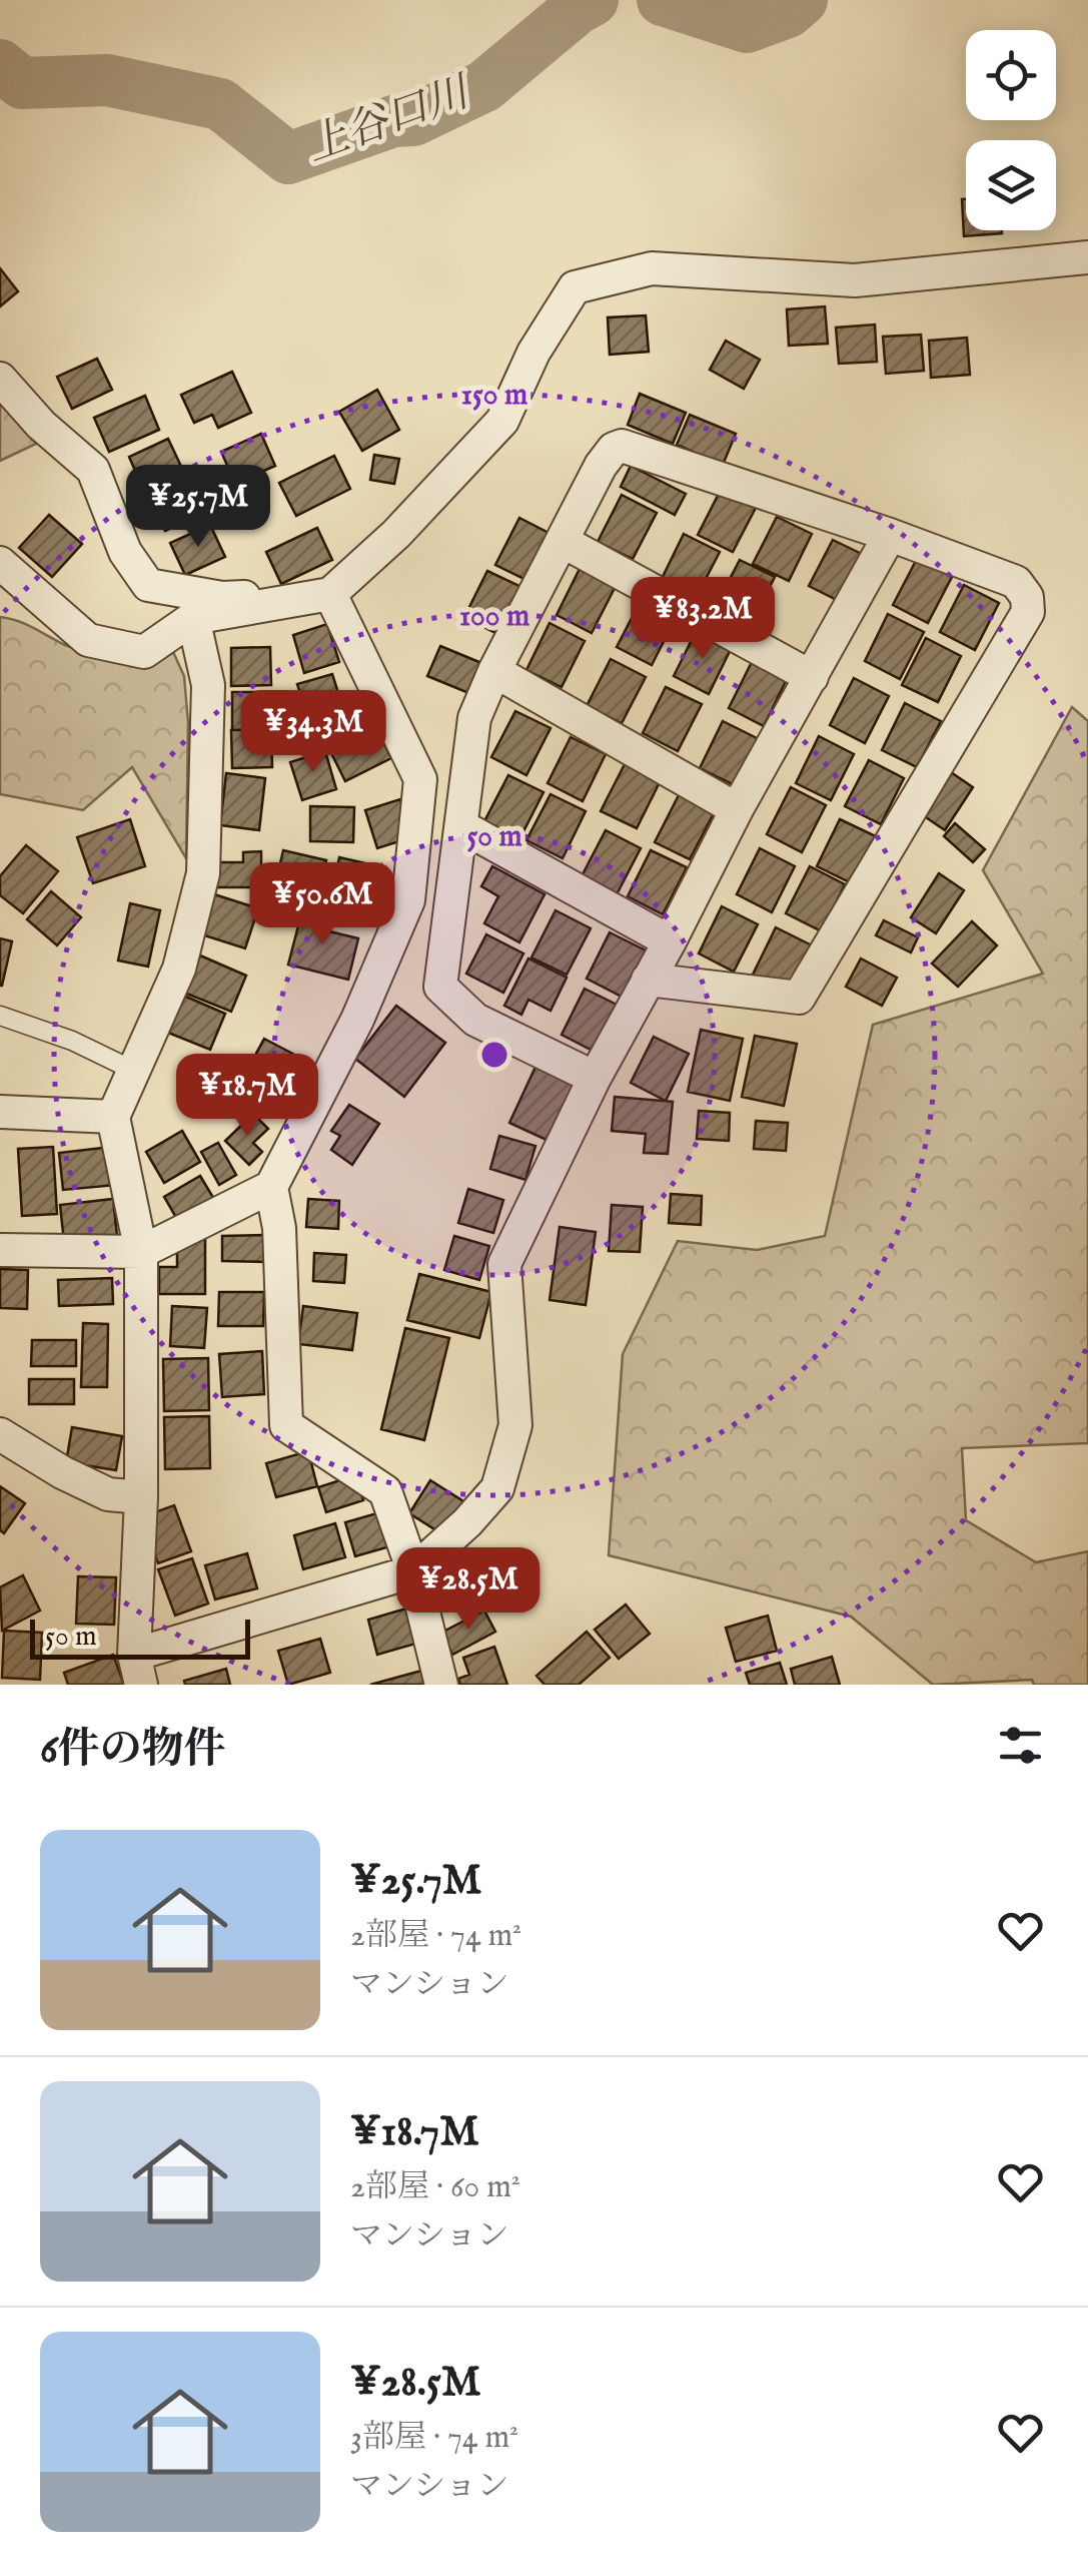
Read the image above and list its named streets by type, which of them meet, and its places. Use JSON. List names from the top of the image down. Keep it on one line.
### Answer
{"water":["上谷口川"],"scale_bar":"50 m","page":{"price":["¥25.7M","¥83.2M","¥34.3M","¥50.6M","¥18.7M","¥28.5M"],"scale":"50 m","heading":"6件の物件","list":[{"name":"¥25.7M","note":"2部屋 · 74 m² · マンション"},{"name":"¥18.7M","note":"2部屋 · 60 m² · マンション"},{"name":"¥28.5M","note":"3部屋 · 74 m² · マンション"}]},"rings":["150 m","100 m","50 m"]}
